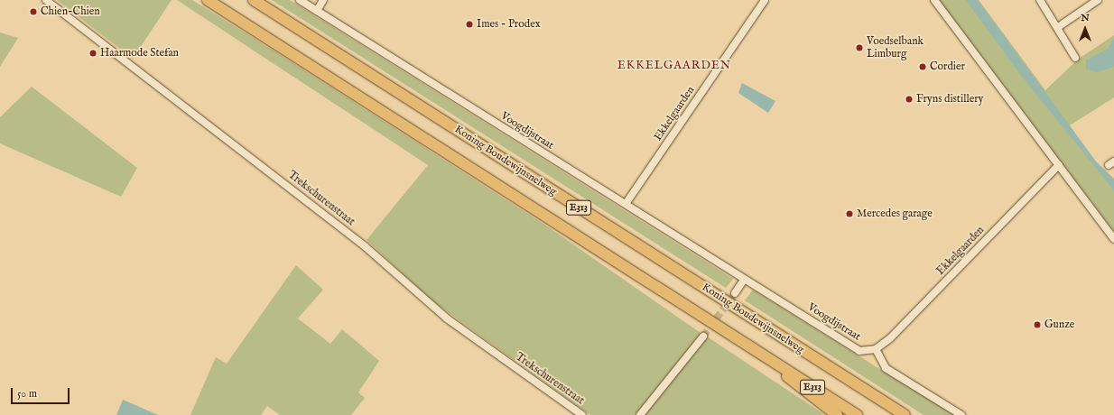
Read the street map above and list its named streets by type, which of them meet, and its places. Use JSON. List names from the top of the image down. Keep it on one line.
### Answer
{"streets":{"highway":["Koning Boudewijnsnelweg","E313"],"street":["Ekkelgaarden","Voogdijstraat","Trekschurenstraat"]},"crossings":[["Ekkelgaarden","Voogdijstraat"]],"districts":["EKKELGAARDEN"],"places":["Chien-Chien","Imes - Prodex","Voedselbank Limburg","Haarmode Stefan","Cordier","Fryns distillery","Mercedes garage","Gunze"],"scale_bar":"50 m","north":"top"}
